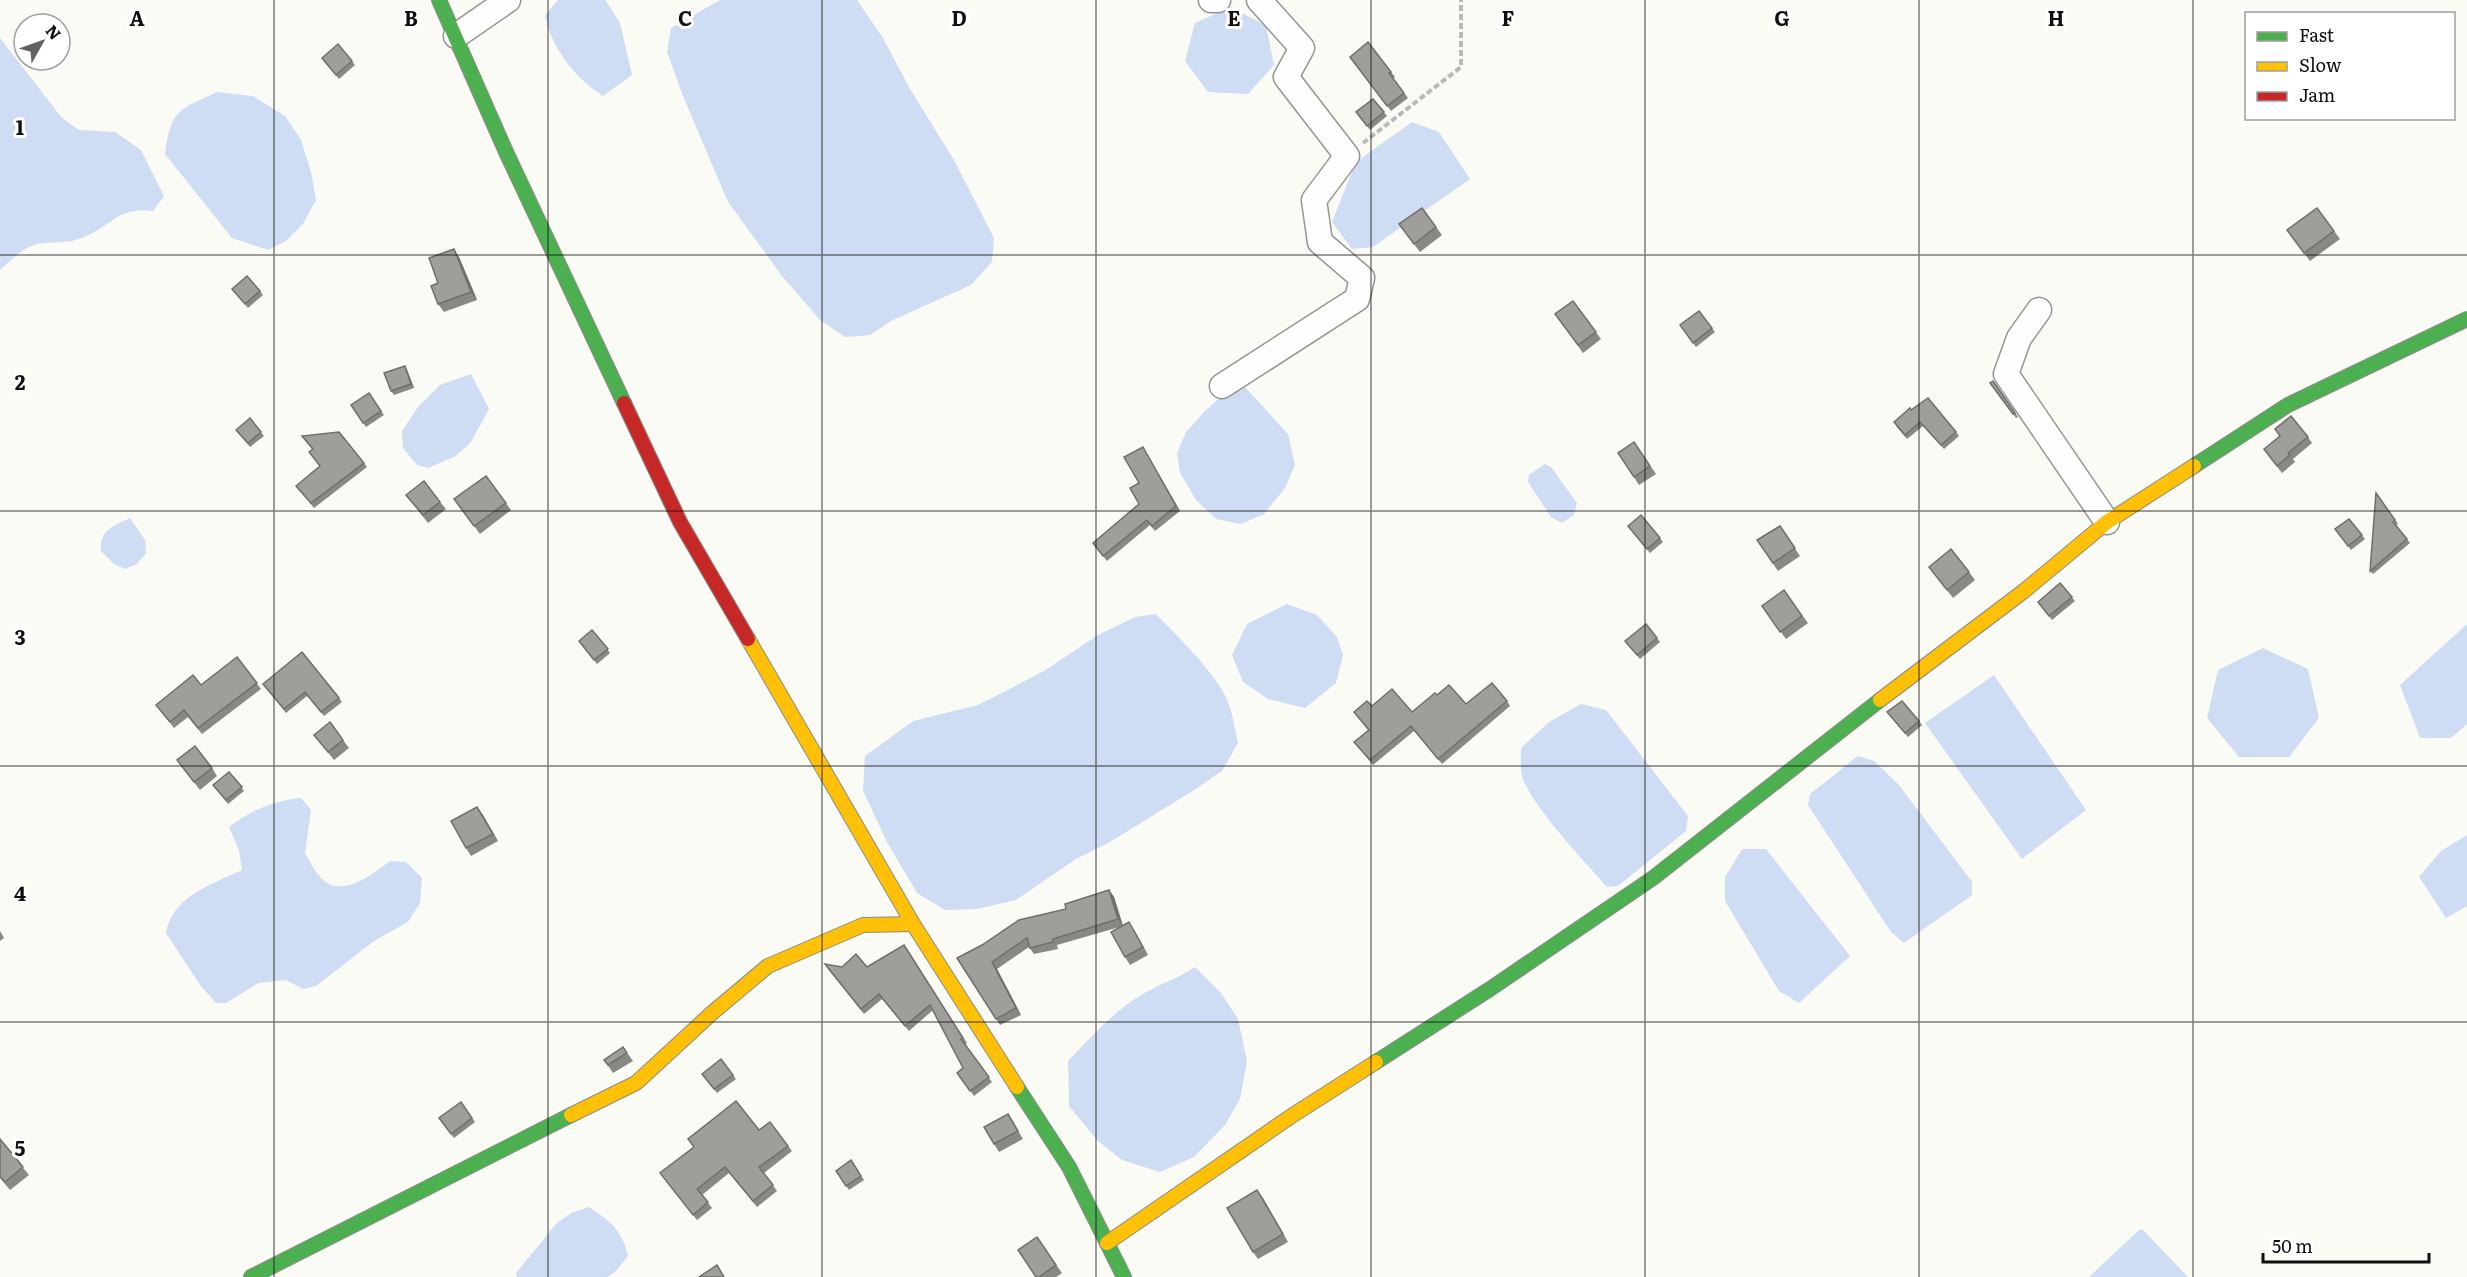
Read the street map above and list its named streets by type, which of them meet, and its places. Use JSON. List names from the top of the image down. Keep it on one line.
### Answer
{"legend":["Fast","Slow","Jam"],"scale_bar":"50 m","north":"top right","grid":{"columns":["A","B","C","D","E","F","G","H"],"rows":["1","2","3","4","5"]}}
